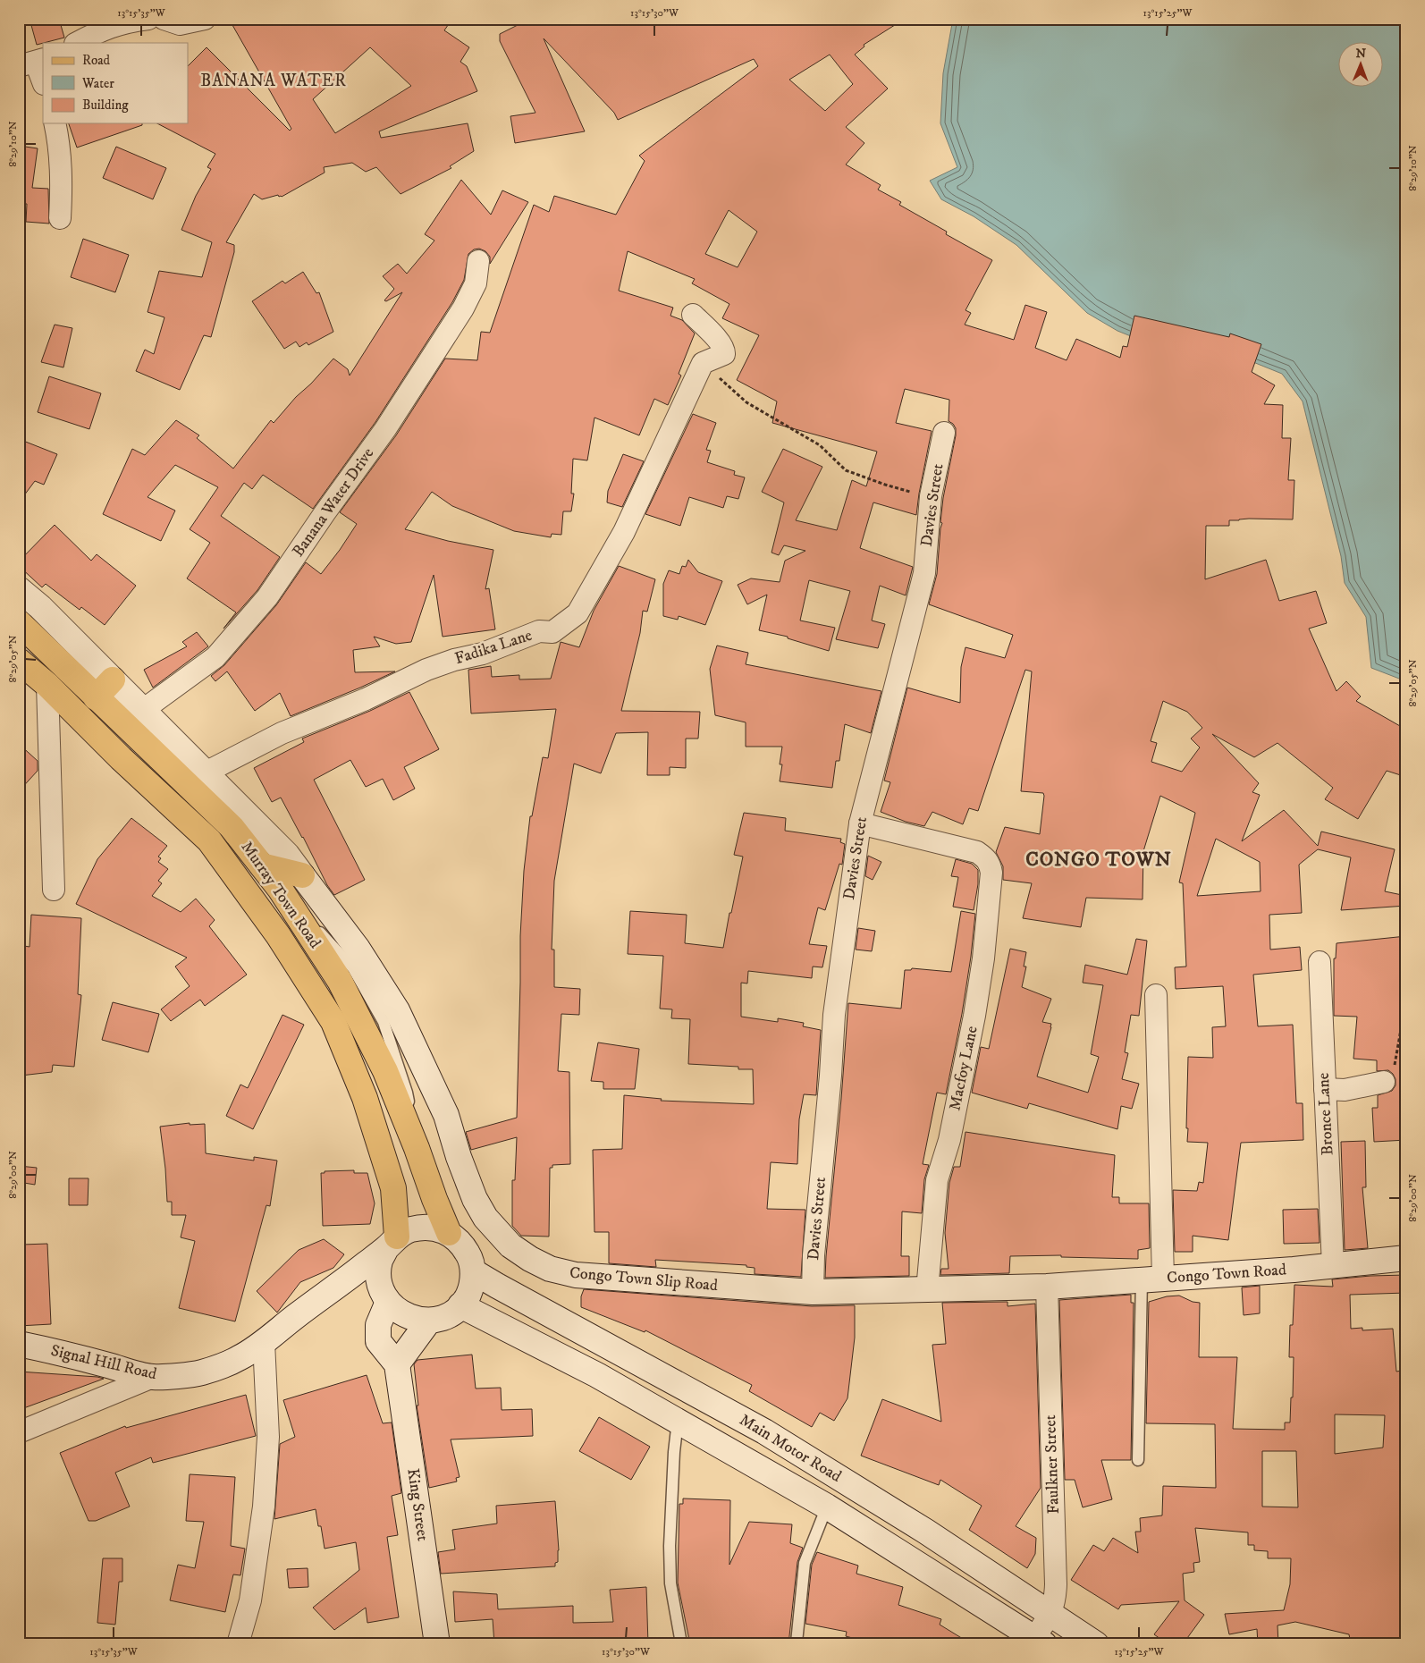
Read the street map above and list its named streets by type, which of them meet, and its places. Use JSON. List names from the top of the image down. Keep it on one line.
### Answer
{"streets":{"main road":["Murray Town Road","Congo Town Road","Congo Town Slip Road","Signal Hill Road","Main Motor Road","King Street"],"street":["Banana Water Drive","Davies Street","Fadika Lane","Macfoy Lane","Bronce Lane","Faulkner Street"]},"crossings":[["Banana Water Drive","Congo Town Slip Road"],["Davies Street","Macfoy Lane"],["Davies Street","Congo Town Slip Road"],["Fadika Lane","Congo Town Slip Road"],["Murray Town Road","Signal Hill Road"],["Murray Town Road","Main Motor Road"],["Macfoy Lane","Congo Town Slip Road"],["Bronce Lane","Congo Town Road"],["Congo Town Road","Congo Town Slip Road"],["Congo Town Road","Faulkner Street"],["Congo Town Slip Road","Faulkner Street"],["Signal Hill Road","Main Motor Road"],["Main Motor Road","Faulkner Street"]],"districts":["BANANA WATER","CONGO TOWN"],"legend":["Road","Water","Building"],"north":"top","coordinates":["13°15'35\"W","13°15'30\"W","13°15'25\"W","8°29'10\"N","8°29'05\"N","8°29'00\"N"]}
